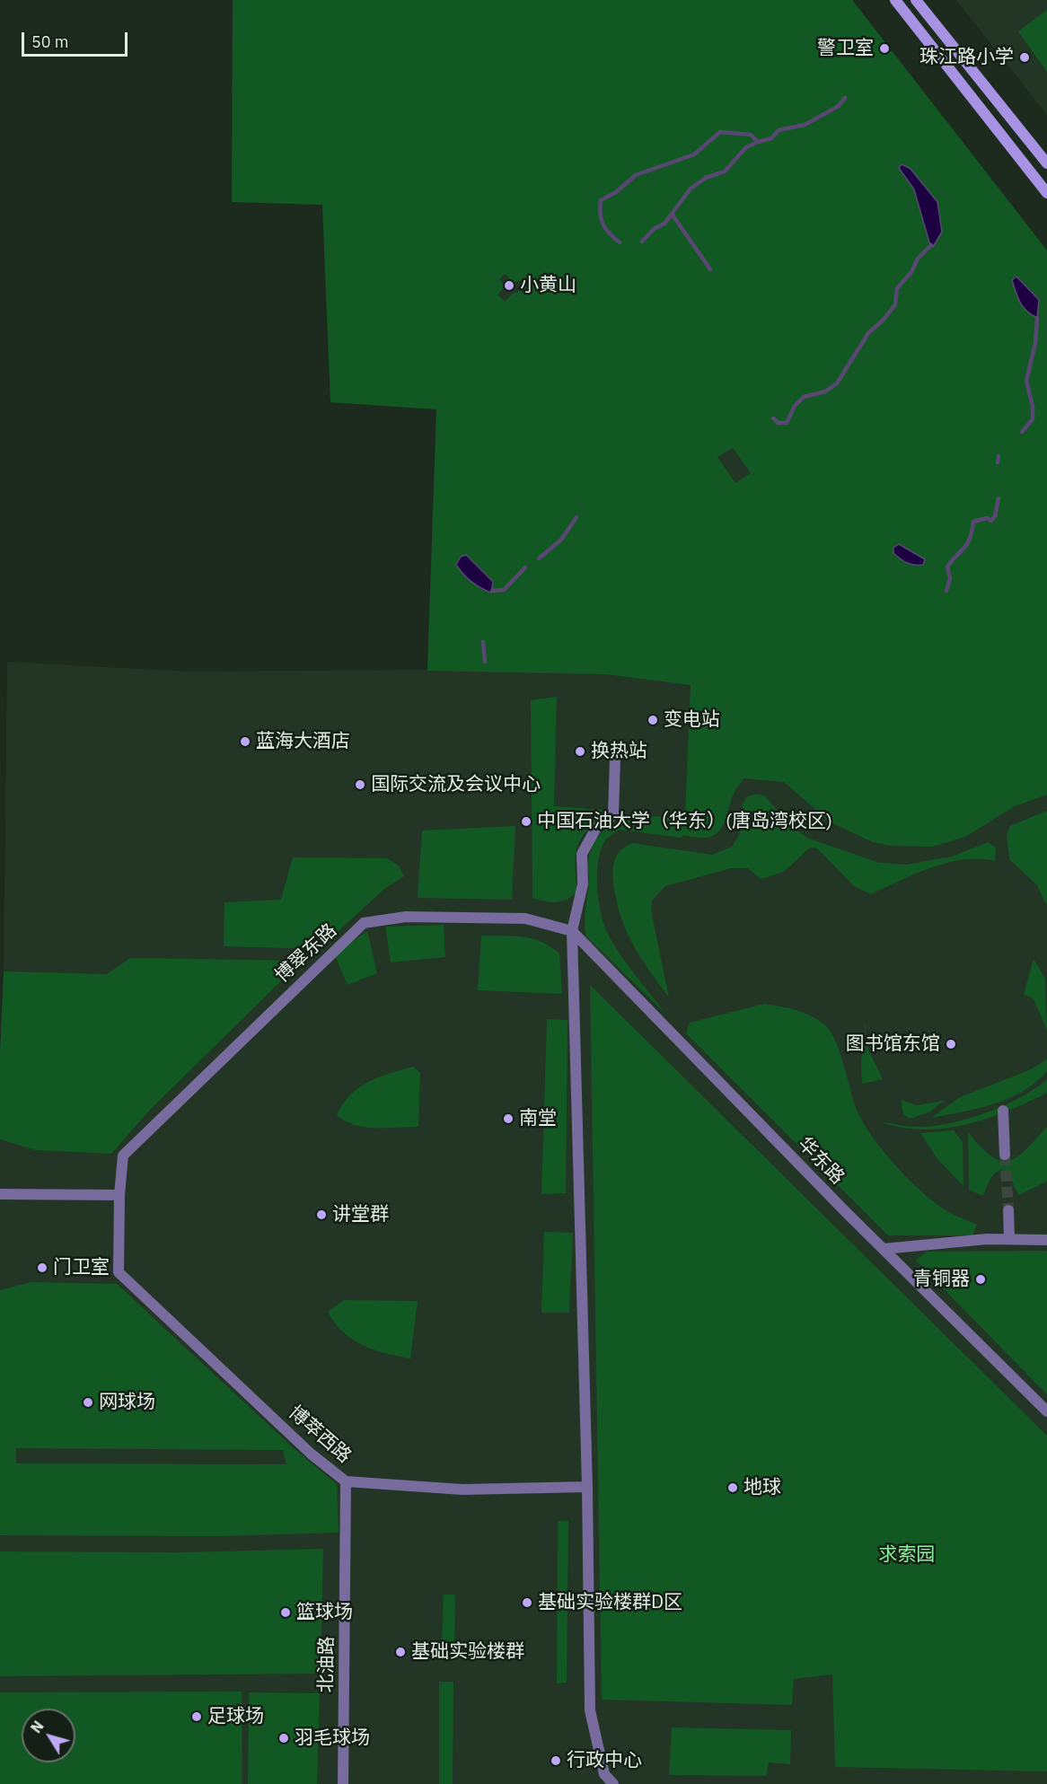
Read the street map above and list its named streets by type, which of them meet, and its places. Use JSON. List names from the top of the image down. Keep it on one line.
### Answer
{"streets":{"street":["博翠东路","华东路","博萃西路","北油路"]},"crossings":[["博翠东路","华东路"],["博翠东路","博萃西路"],["博萃西路","北油路"]],"parks":["求索园"],"places":["警卫室","珠江路小学","小黄山","变电站","蓝海大酒店","换热站","国际交流及会议中心","中国石油大学（华东）(唐岛湾校区)","图书馆东馆","南堂","讲堂群","门卫室","青铜器","网球场","地球","基础实验楼群D区","篮球场","基础实验楼群","足球场","羽毛球场","行政中心"],"scale_bar":"50 m","north":"top left"}
